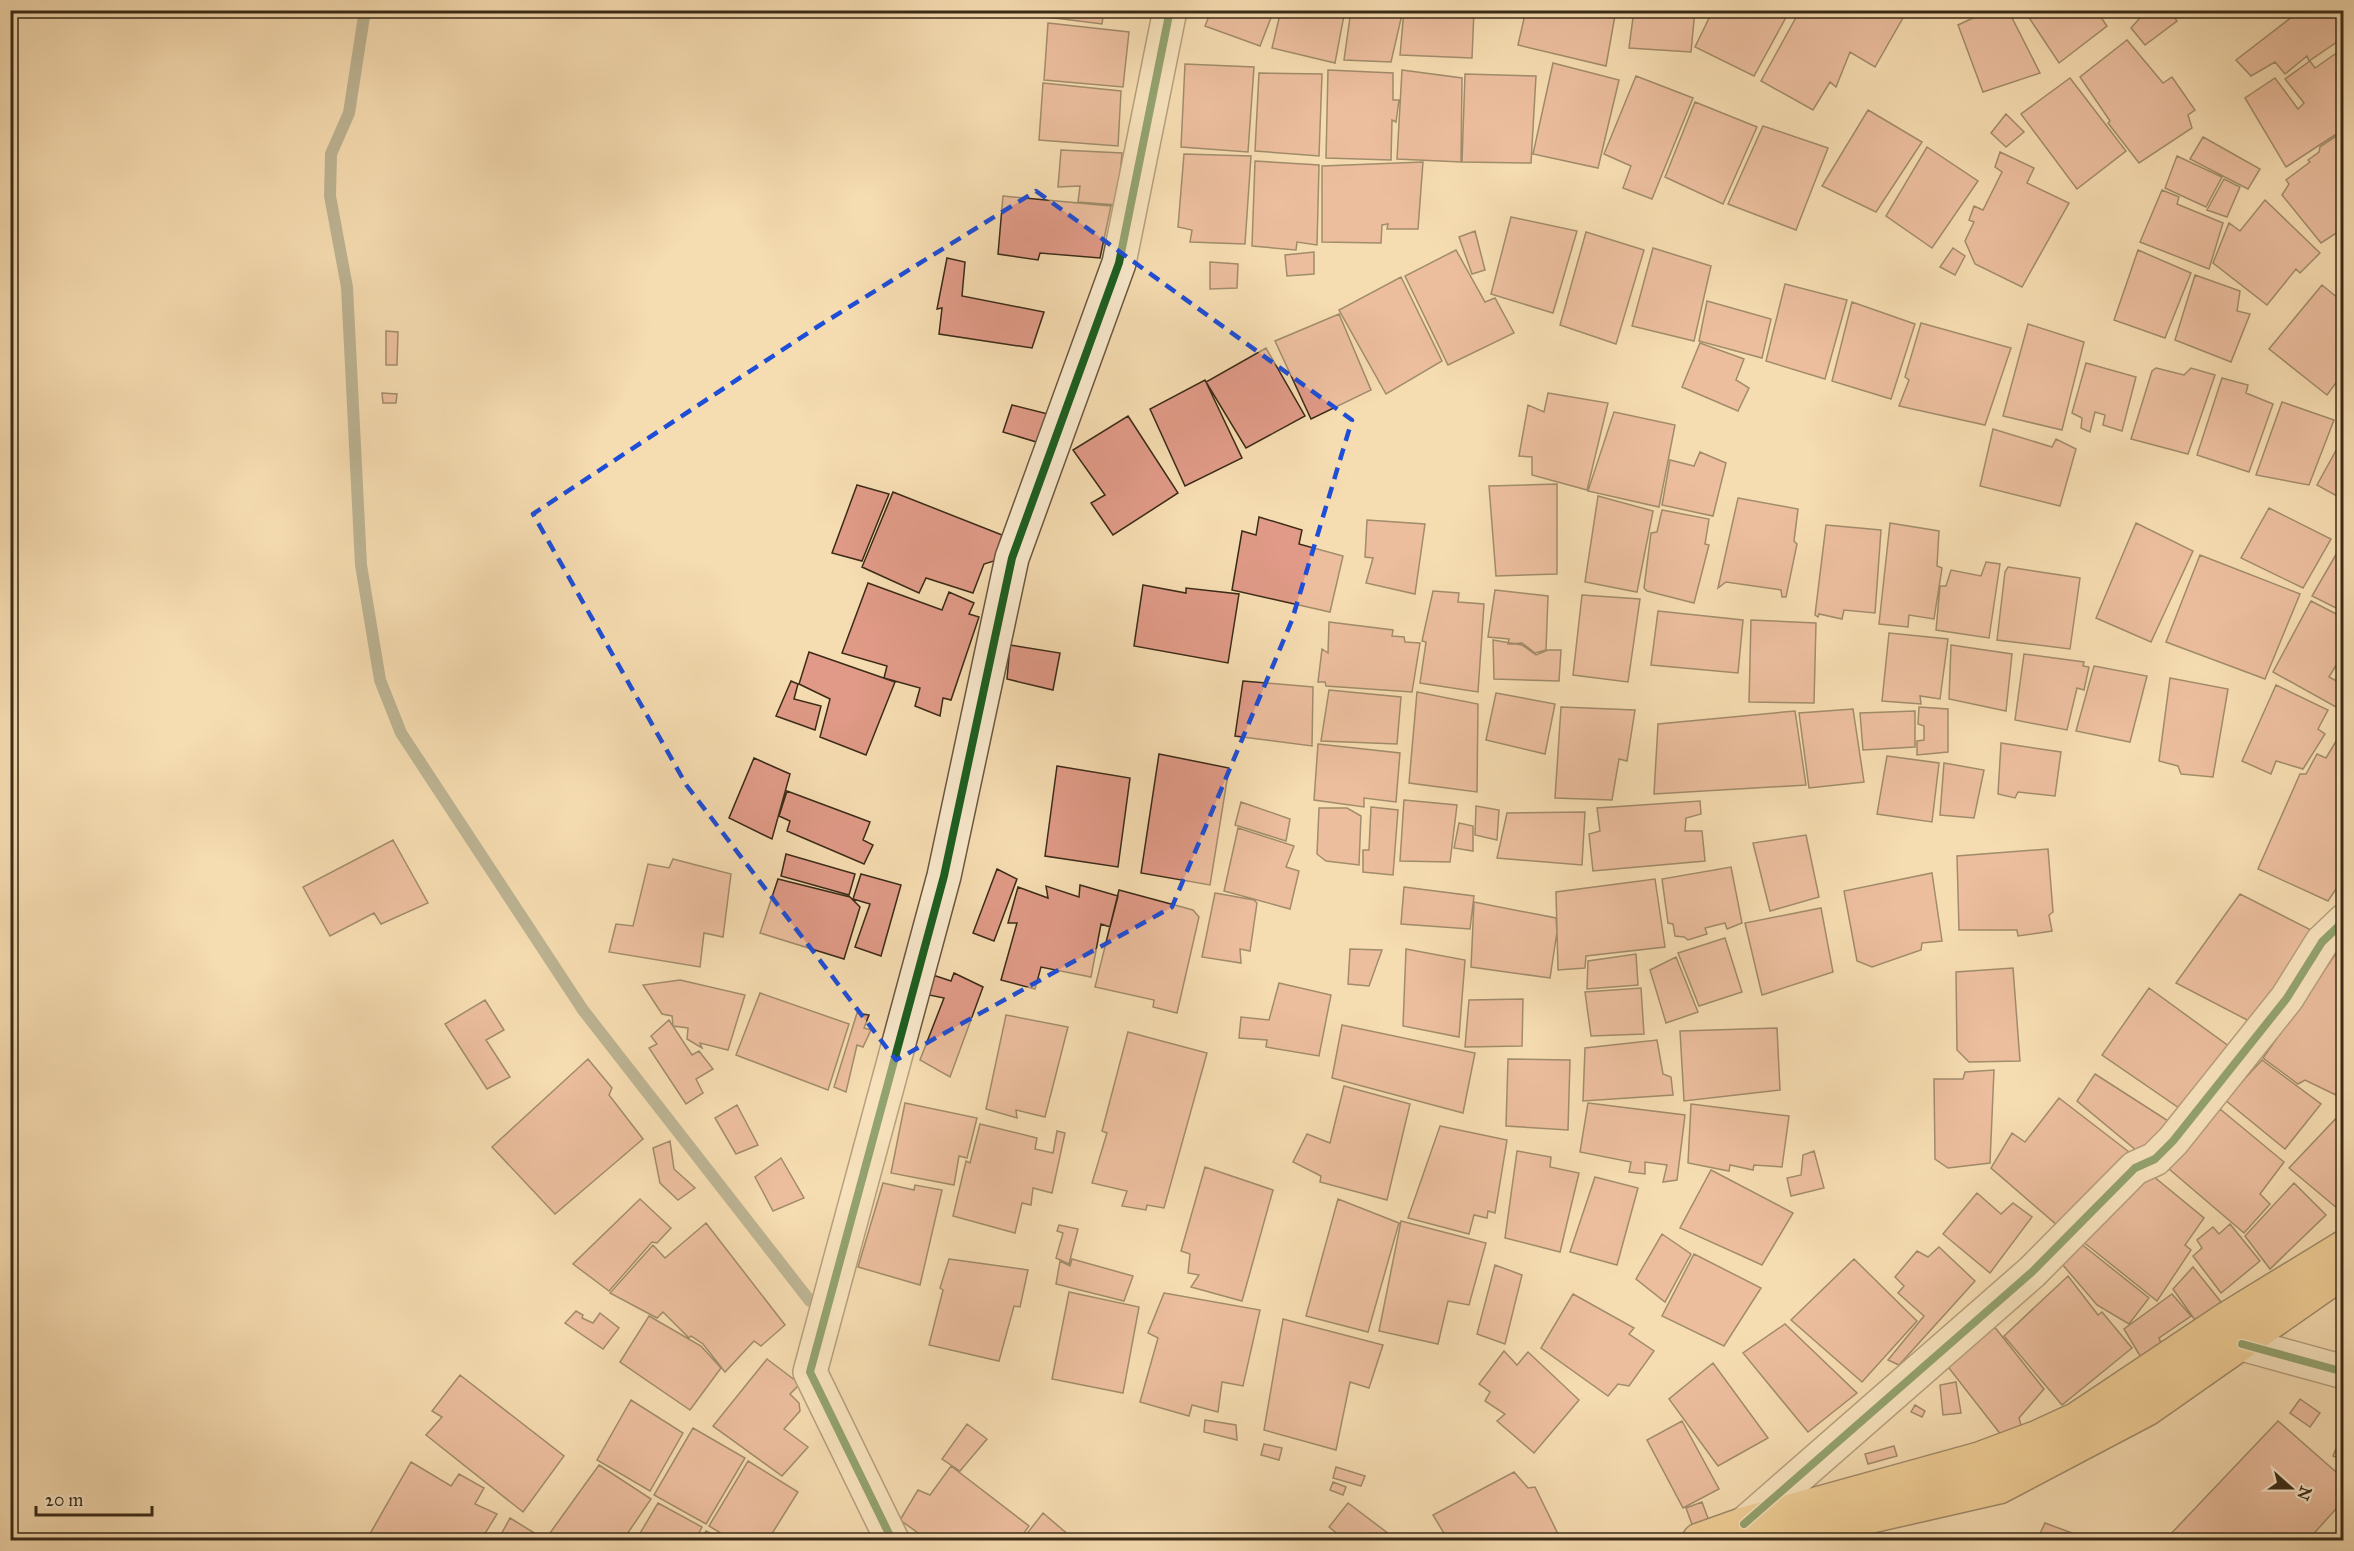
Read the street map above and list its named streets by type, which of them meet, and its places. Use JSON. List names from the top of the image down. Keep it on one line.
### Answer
{"scale_bar":"20 m","north":"right"}
